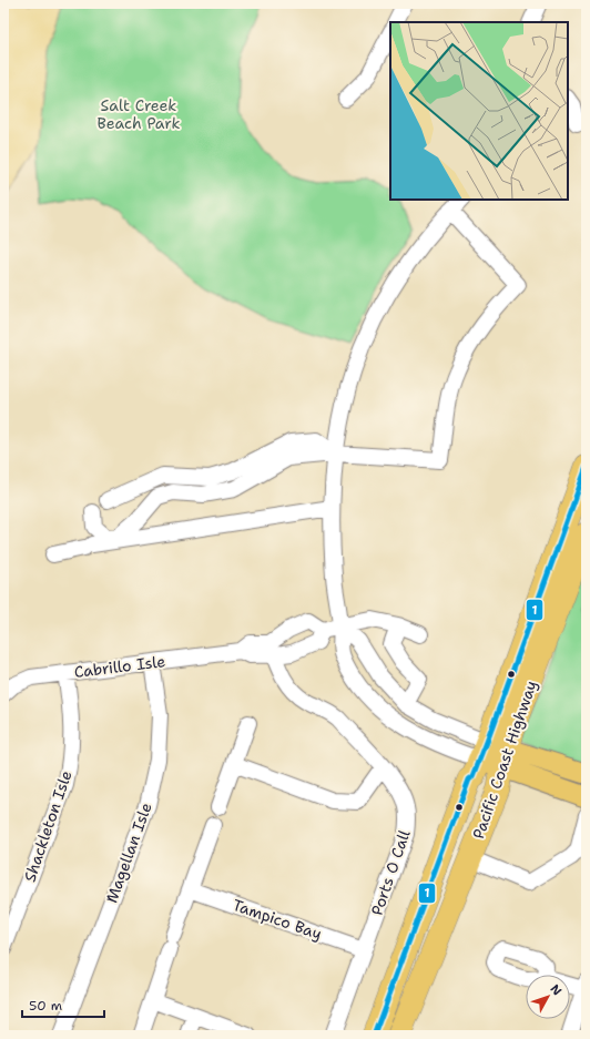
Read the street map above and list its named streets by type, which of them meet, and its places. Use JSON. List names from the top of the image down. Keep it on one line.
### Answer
{"streets":{"highway":["Pacific Coast Highway"],"street":["Cabrillo Isle","Shackleton Isle","Magellan Isle","Ports O Call","Tampico Bay"]},"crossings":[["Cabrillo Isle","Shackleton Isle"],["Cabrillo Isle","Magellan Isle"],["Cabrillo Isle","Ports O Call"],["Ports O Call","Tampico Bay"]],"parks":["Salt Creek Beach Park"],"lines":["transit line 1"],"scale_bar":"50 m","north":"top right"}
